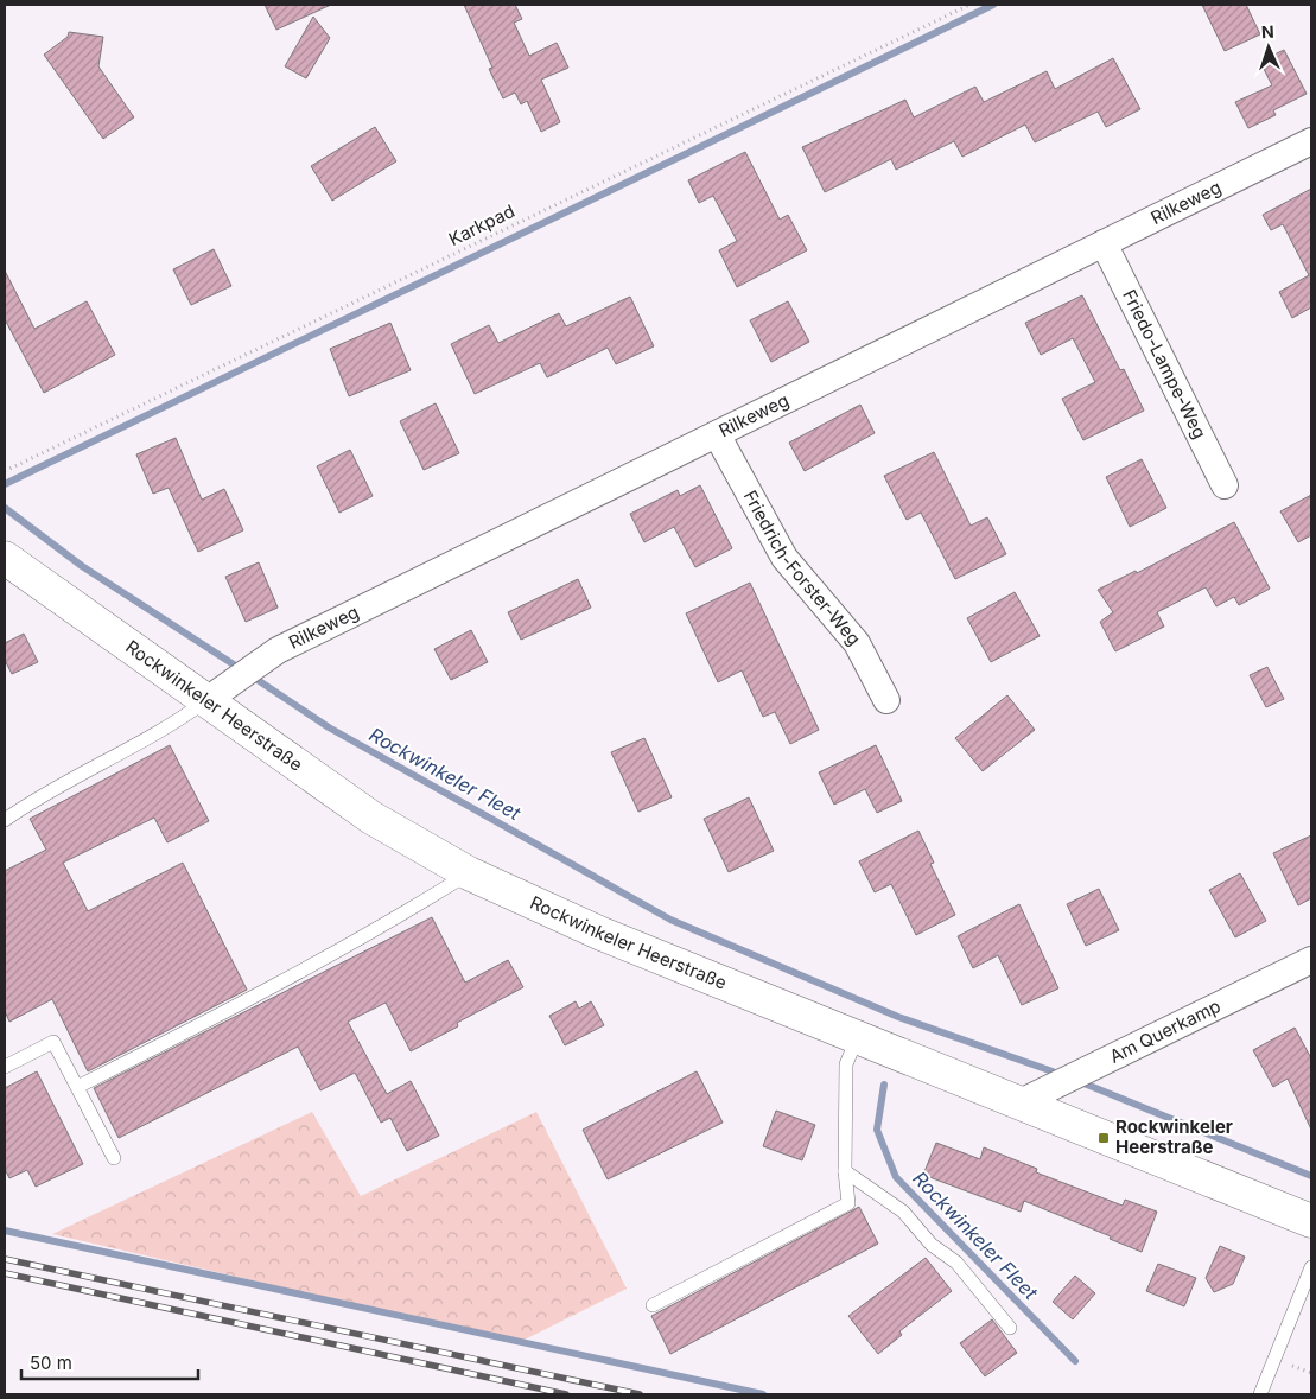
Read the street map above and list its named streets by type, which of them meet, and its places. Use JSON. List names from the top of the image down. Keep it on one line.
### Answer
{"streets":{"main road":["Rockwinkeler Heerstraße"],"street":["Rilkeweg","Friedo-Lampe-Weg","Friedrich-Forster-Weg","Am Querkamp"],"path":["Karkpad"]},"crossings":[["Rilkeweg","Friedo-Lampe-Weg"],["Rilkeweg","Friedrich-Forster-Weg"],["Rilkeweg","Rockwinkeler Heerstraße"],["Rockwinkeler Heerstraße","Am Querkamp"]],"water":["Rockwinkeler Fleet"],"places":{"transit":["Rockwinkeler Heerstraße"]},"scale_bar":"50 m","north":"top"}
